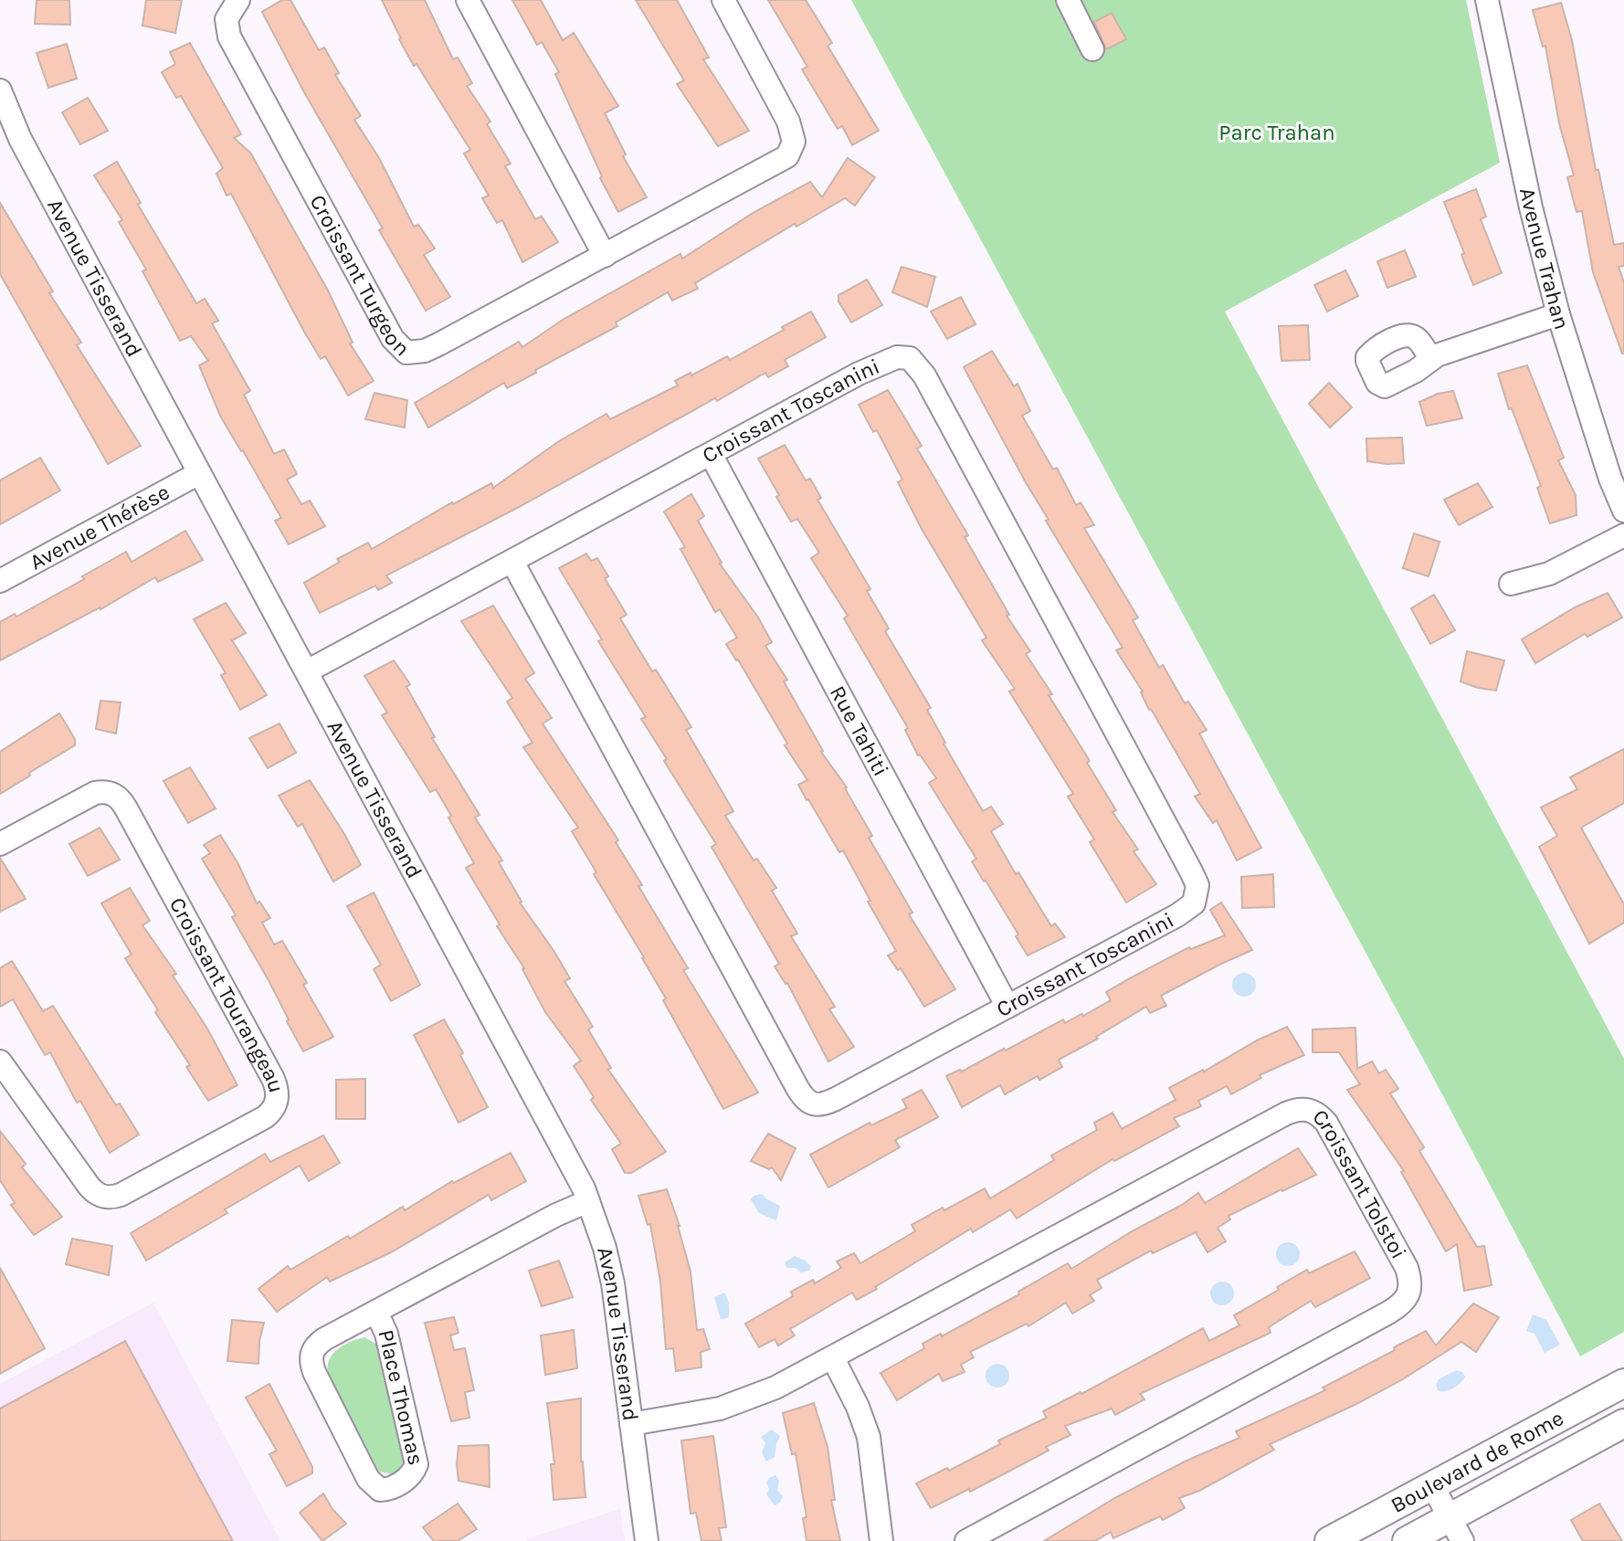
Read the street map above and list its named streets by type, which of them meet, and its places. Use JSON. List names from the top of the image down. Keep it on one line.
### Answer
{"streets":{"main road":["Boulevard de Rome"],"street":["Avenue Trahan","Croissant Turgeon","Avenue Tisserand","Croissant Toscanini","Avenue Thérèse","Rue Tahiti","Croissant Tourangeau","Croissant Tolstoi","Place Thomas"]},"crossings":[["Avenue Tisserand","Croissant Toscanini"],["Avenue Tisserand","Avenue Thérèse"],["Avenue Tisserand","Croissant Tolstoi"],["Avenue Tisserand","Place Thomas"],["Croissant Toscanini","Rue Tahiti"]],"parks":["Parc Trahan"]}
